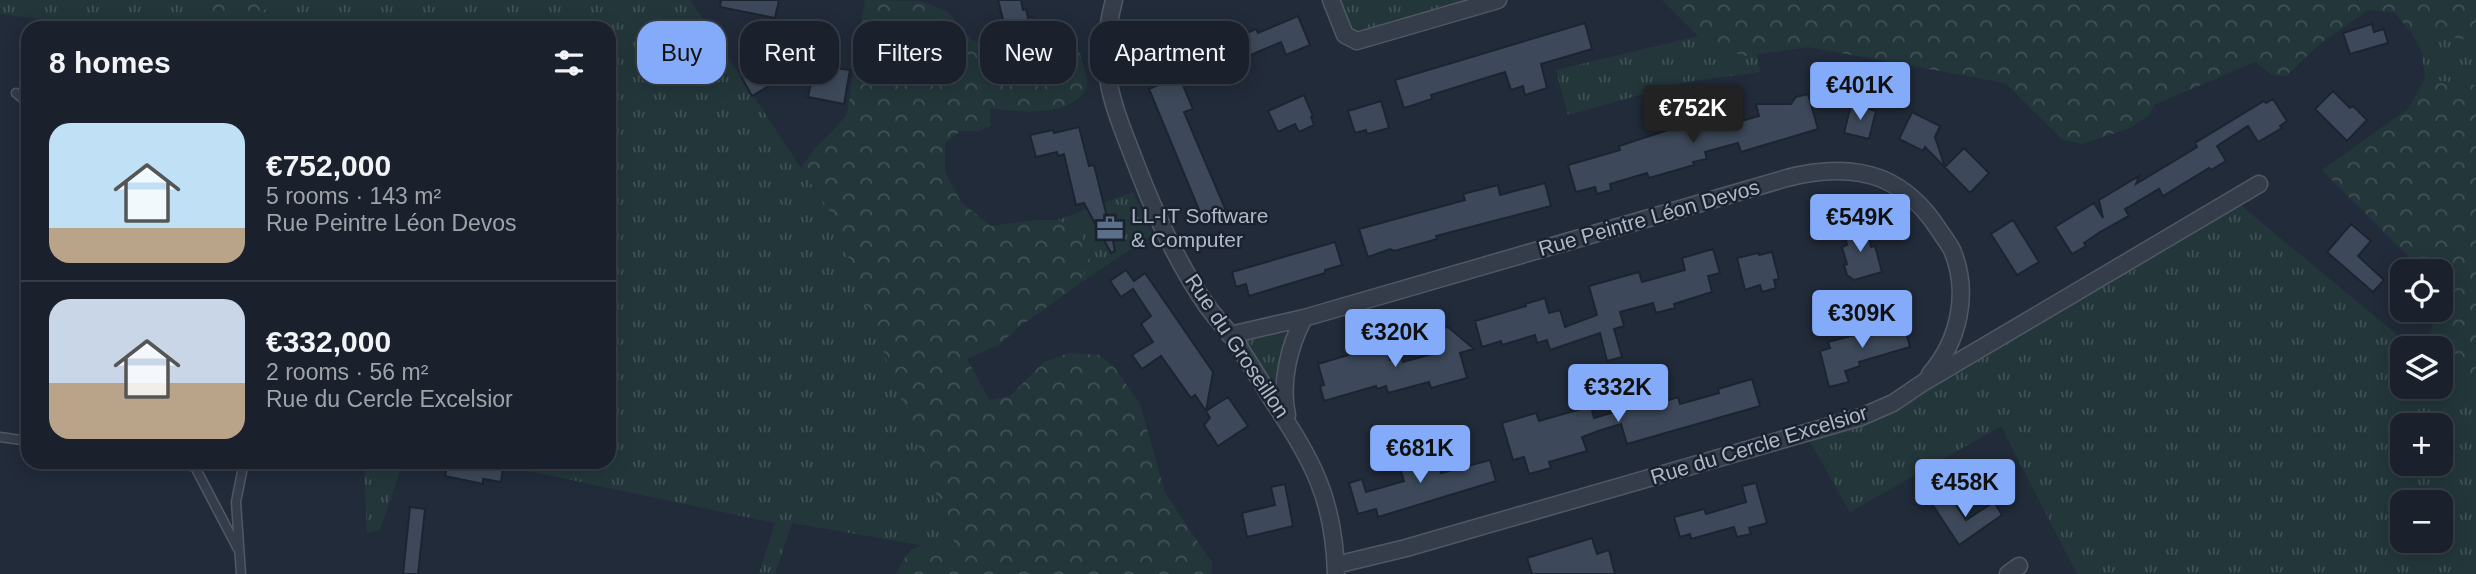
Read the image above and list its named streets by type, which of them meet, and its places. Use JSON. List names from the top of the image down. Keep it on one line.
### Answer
{"streets":{"street":["Rue Peintre Léon Devos","Rue du Groseillon","Rue du Cercle Excelsior"]},"crossings":[["Rue Peintre Léon Devos","Rue du Groseillon"],["Rue Peintre Léon Devos","Rue du Cercle Excelsior"],["Rue du Groseillon","Rue du Cercle Excelsior"]],"places":{"office":["LL-IT Software & Computer"]},"page":{"chip":["Buy","Rent","Filters","New","Apartment"],"heading":"8 homes","price":["€401K","€752K","€549K","€309K","€320K","€332K","€681K","€458K"],"list":[{"name":"€752,000","note":"5 rooms · 143 m² · Rue Peintre Léon Devos"},{"name":"€332,000","note":"2 rooms · 56 m² · Rue du Cercle Excelsior"}],"map_buttons":["+","−"]}}
